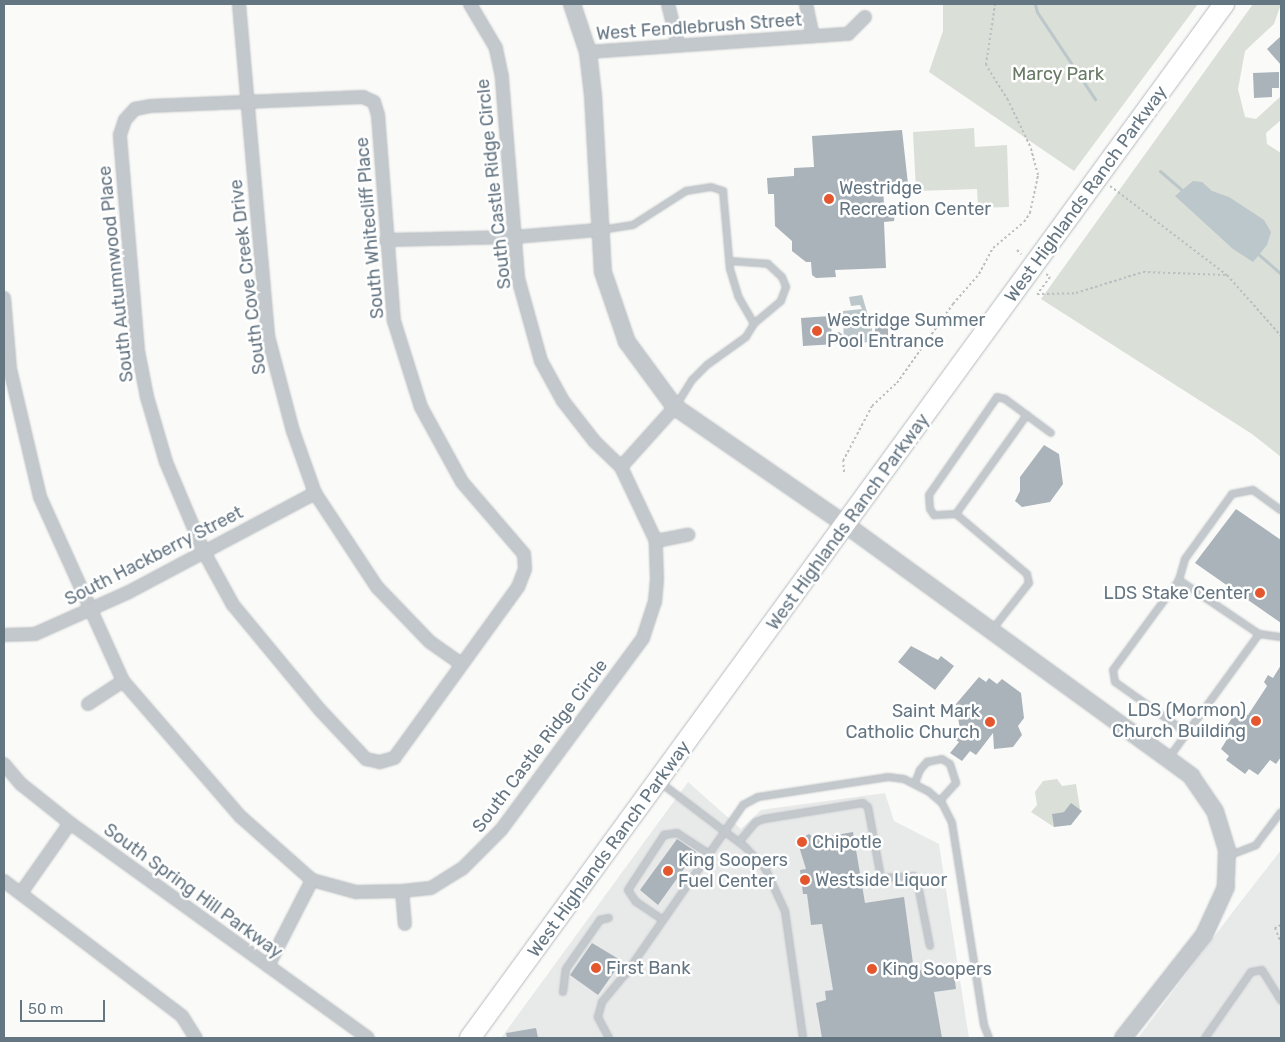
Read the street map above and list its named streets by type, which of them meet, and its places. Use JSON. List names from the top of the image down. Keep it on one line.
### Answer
{"streets":{"main road":["West Highlands Ranch Parkway"],"street":["West Fendlebrush Street","South Castle Ridge Circle","South Whitecliff Place","South Autumnwood Place","South Cove Creek Drive","South Hackberry Street","South Spring Hill Parkway"]},"crossings":[["South Castle Ridge Circle","South Hackberry Street"],["South Whitecliff Place","South Autumnwood Place"],["South Whitecliff Place","South Cove Creek Drive"],["South Autumnwood Place","South Cove Creek Drive"],["South Autumnwood Place","South Hackberry Street"],["South Cove Creek Drive","South Hackberry Street"]],"parks":["Marcy Park"],"places":["Westridge Recreation Center","Westridge Summer Pool Entrance","LDS Stake Center","LDS (Mormon) Church Building","Saint Mark Catholic Church","Chipotle","King Soopers Fuel Center","Westside Liquor","First Bank","King Soopers"],"scale_bar":"50 m"}
